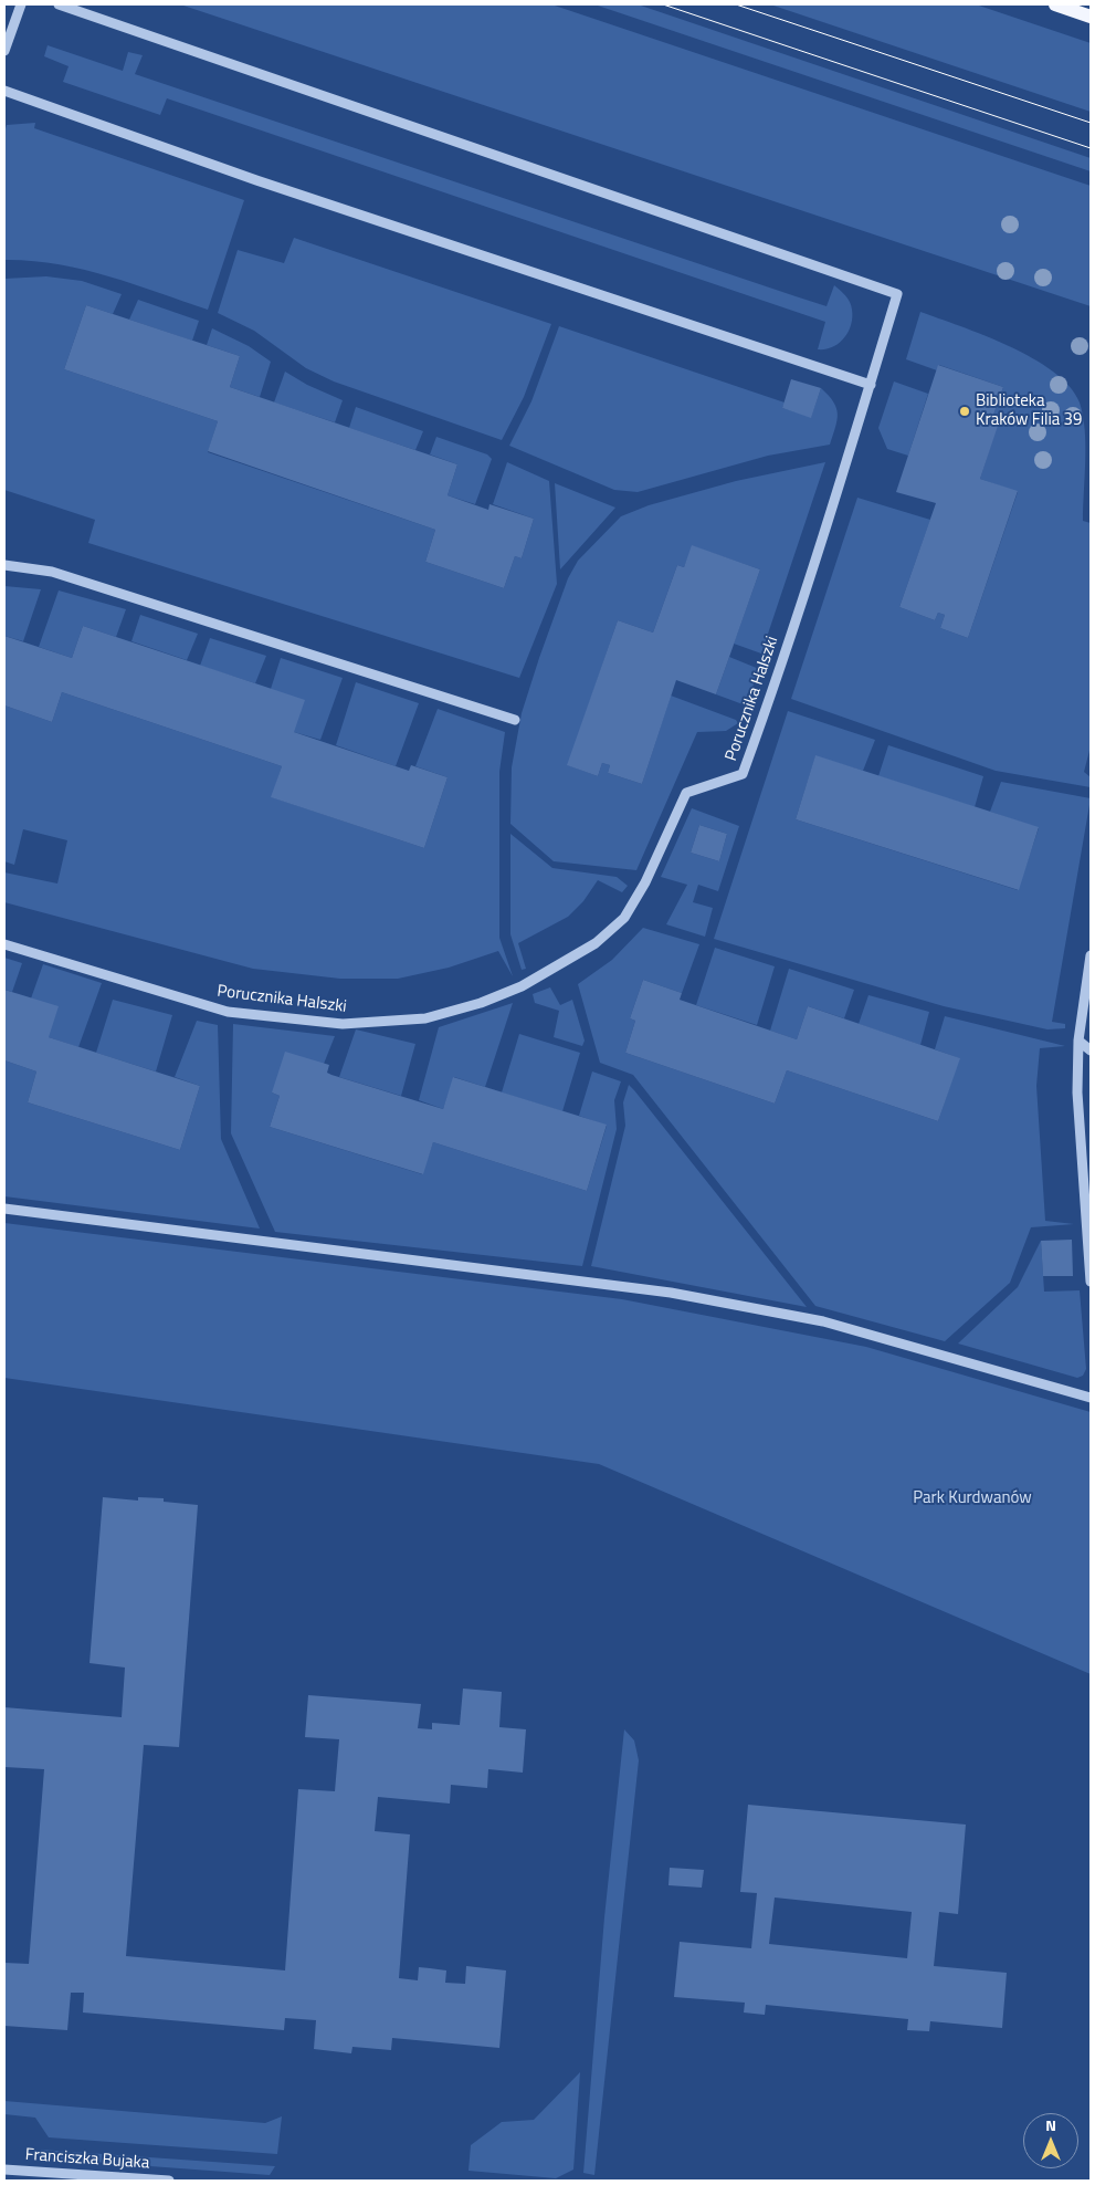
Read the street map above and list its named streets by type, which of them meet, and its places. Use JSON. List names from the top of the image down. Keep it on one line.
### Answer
{"streets":{"street":["Porucznika Halszki","Franciszka Bujaka"]},"parks":["Park Kurdwanów"],"places":["Biblioteka Kraków Filia 39"],"north":"top"}
